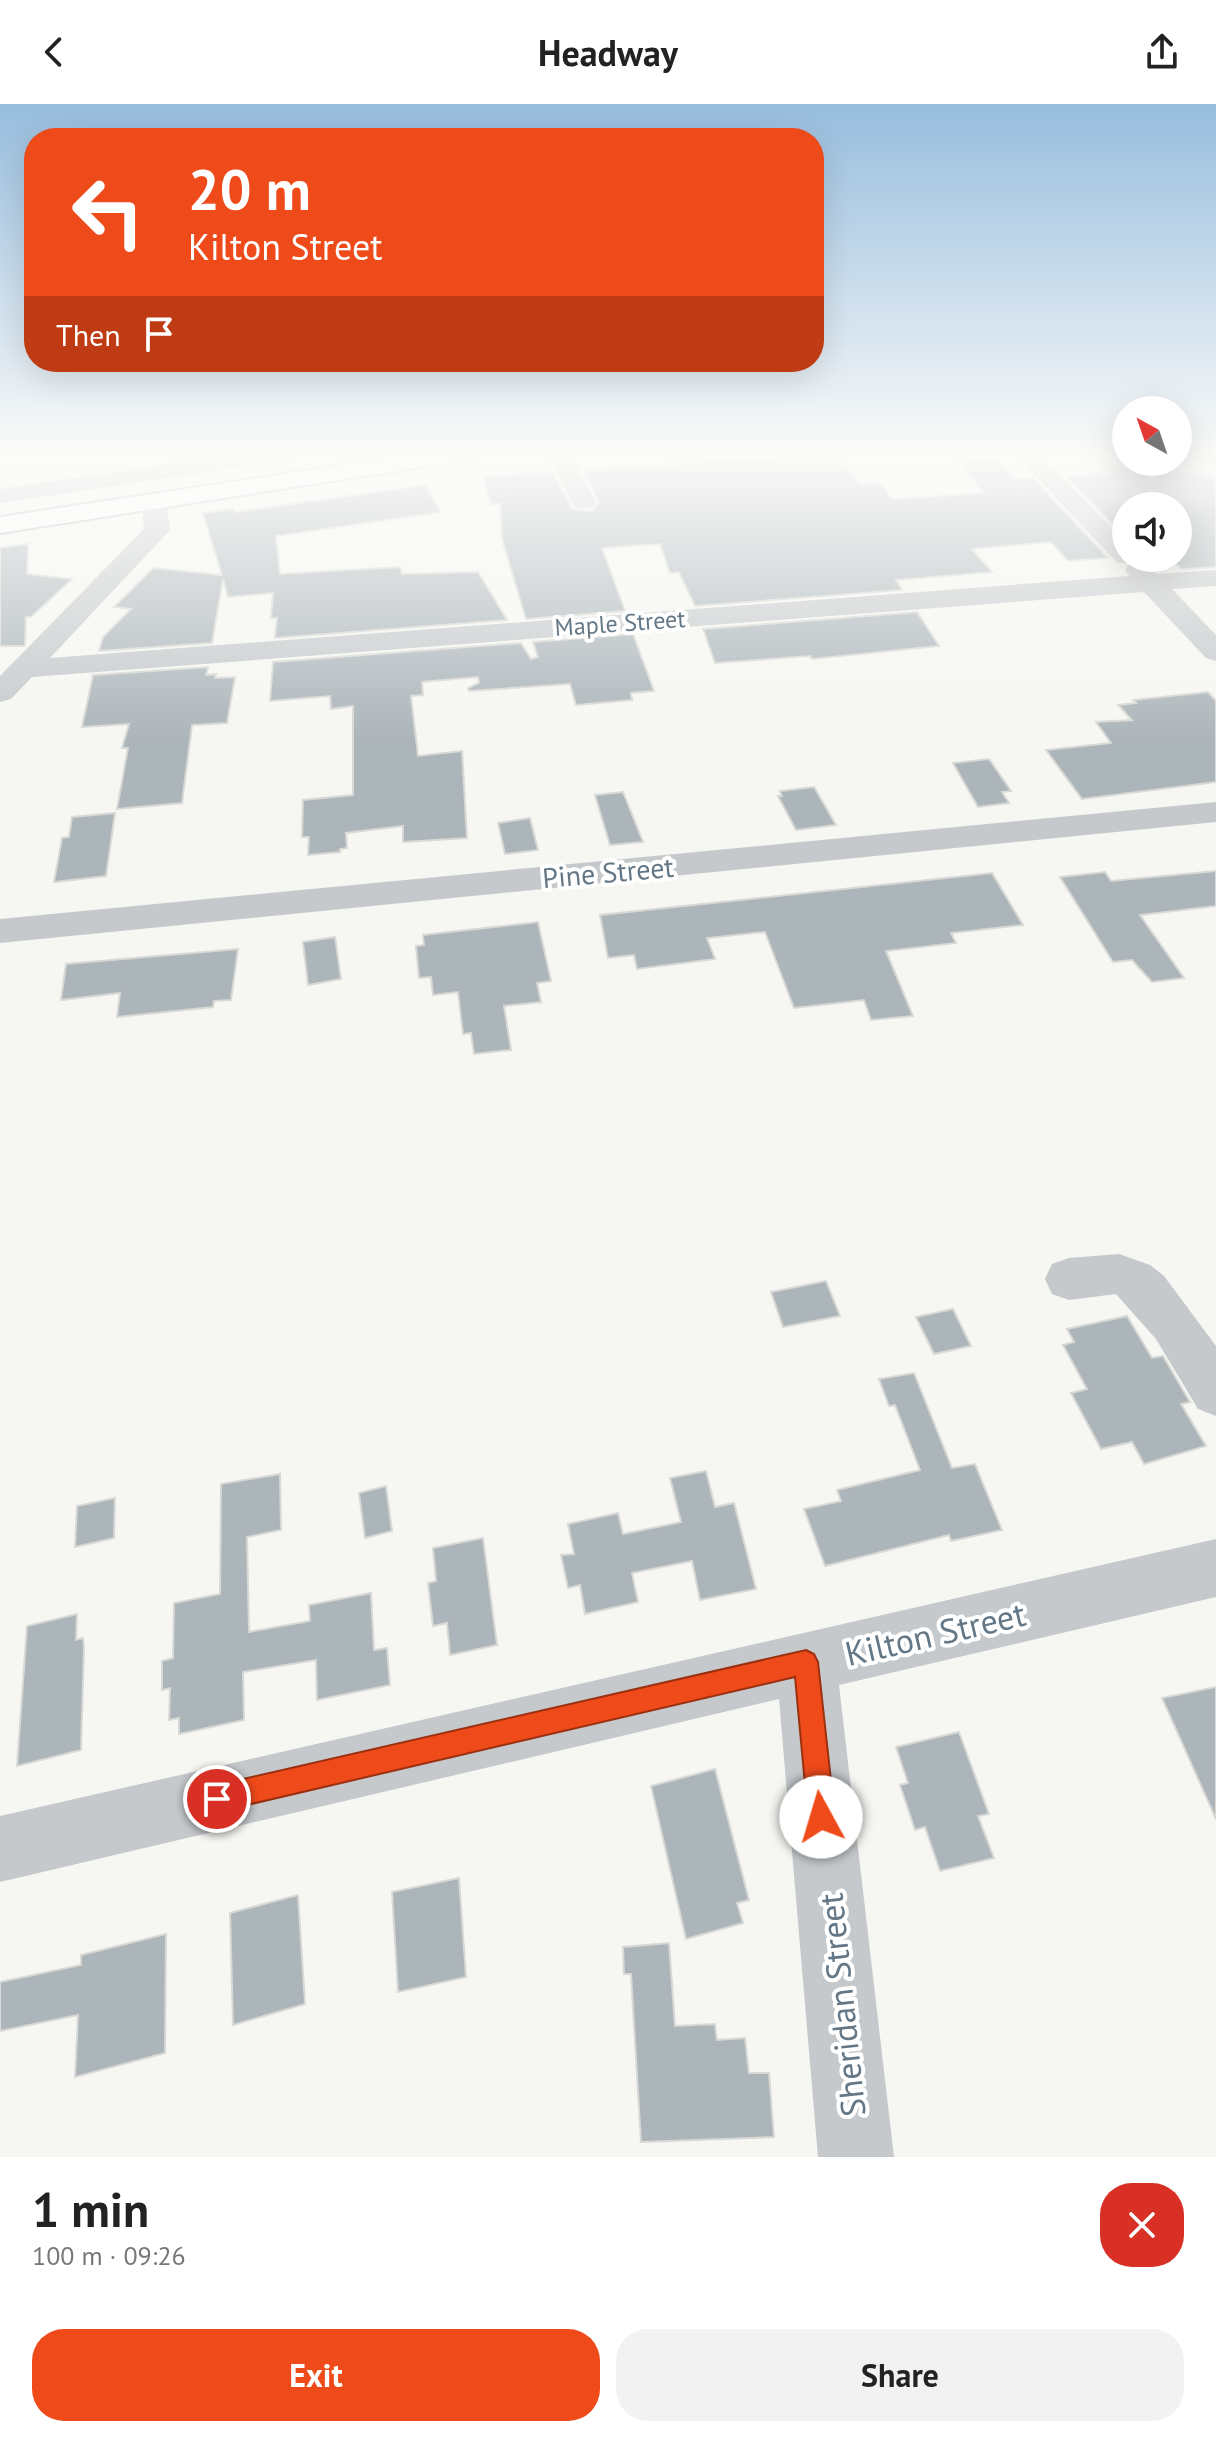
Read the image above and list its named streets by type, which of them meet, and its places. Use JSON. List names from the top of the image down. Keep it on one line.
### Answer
{"streets":{"street":["Maple Street","Pine Street","Kilton Street","Sheridan Street"]},"crossings":[["Kilton Street","Sheridan Street"]],"north":"top left","page":{"header":"Headway","turn":["20 m","Kilton Street"],"then":"Then","heading":["1 min","100 m · 09:26"],"buttons":["Exit","Share"]}}
